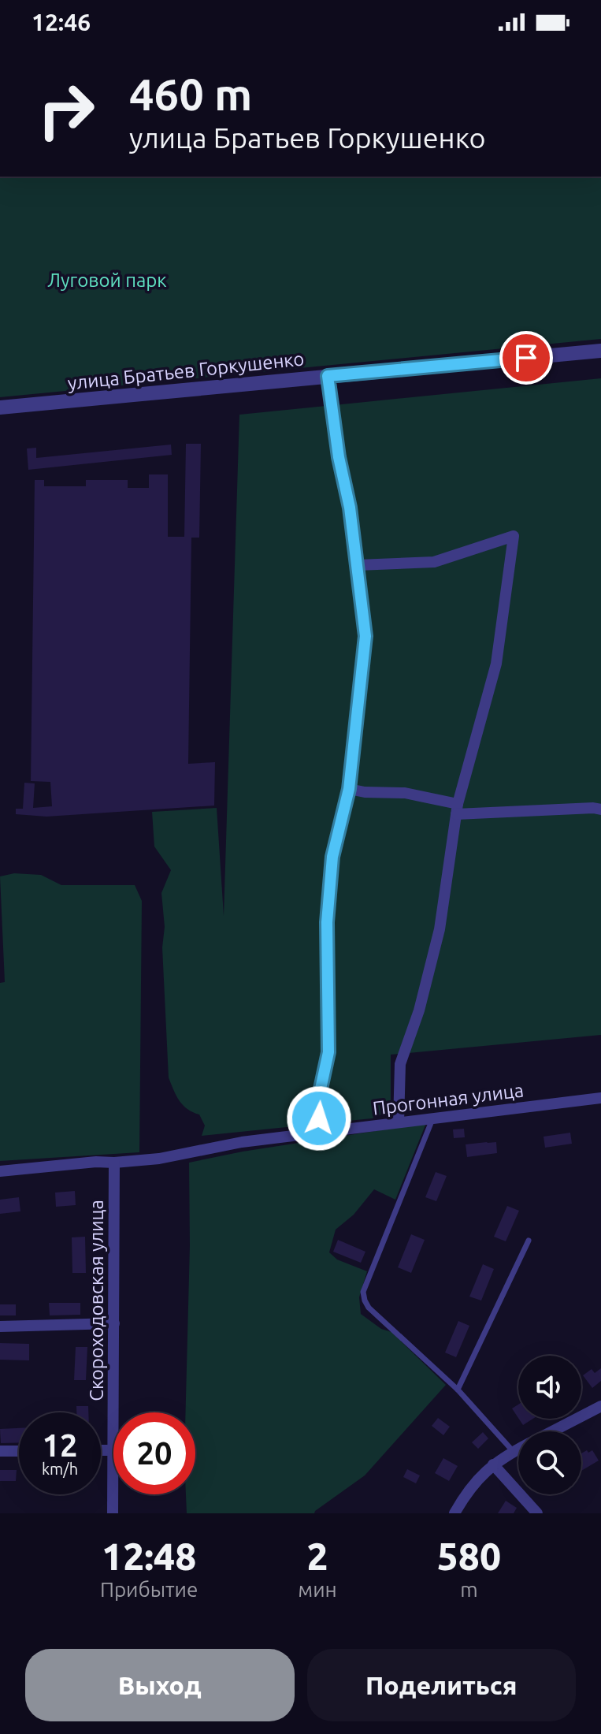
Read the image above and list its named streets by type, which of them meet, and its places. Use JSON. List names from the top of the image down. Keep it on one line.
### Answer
{"streets":{"street":["улица Братьев Горкушенко","Прогонная улица","Скороходовская улица"]},"crossings":[["Прогонная улица","Скороходовская улица"]],"parks":["Луговой парк"],"page":{"status":"12:46","turn":["460 m","улица Братьев Горкушенко"],"speed":"12 km/h","limit":"20","eta":["12:48","Прибытие","2","мин","580","m"],"buttons":["Выход","Поделиться"]}}
